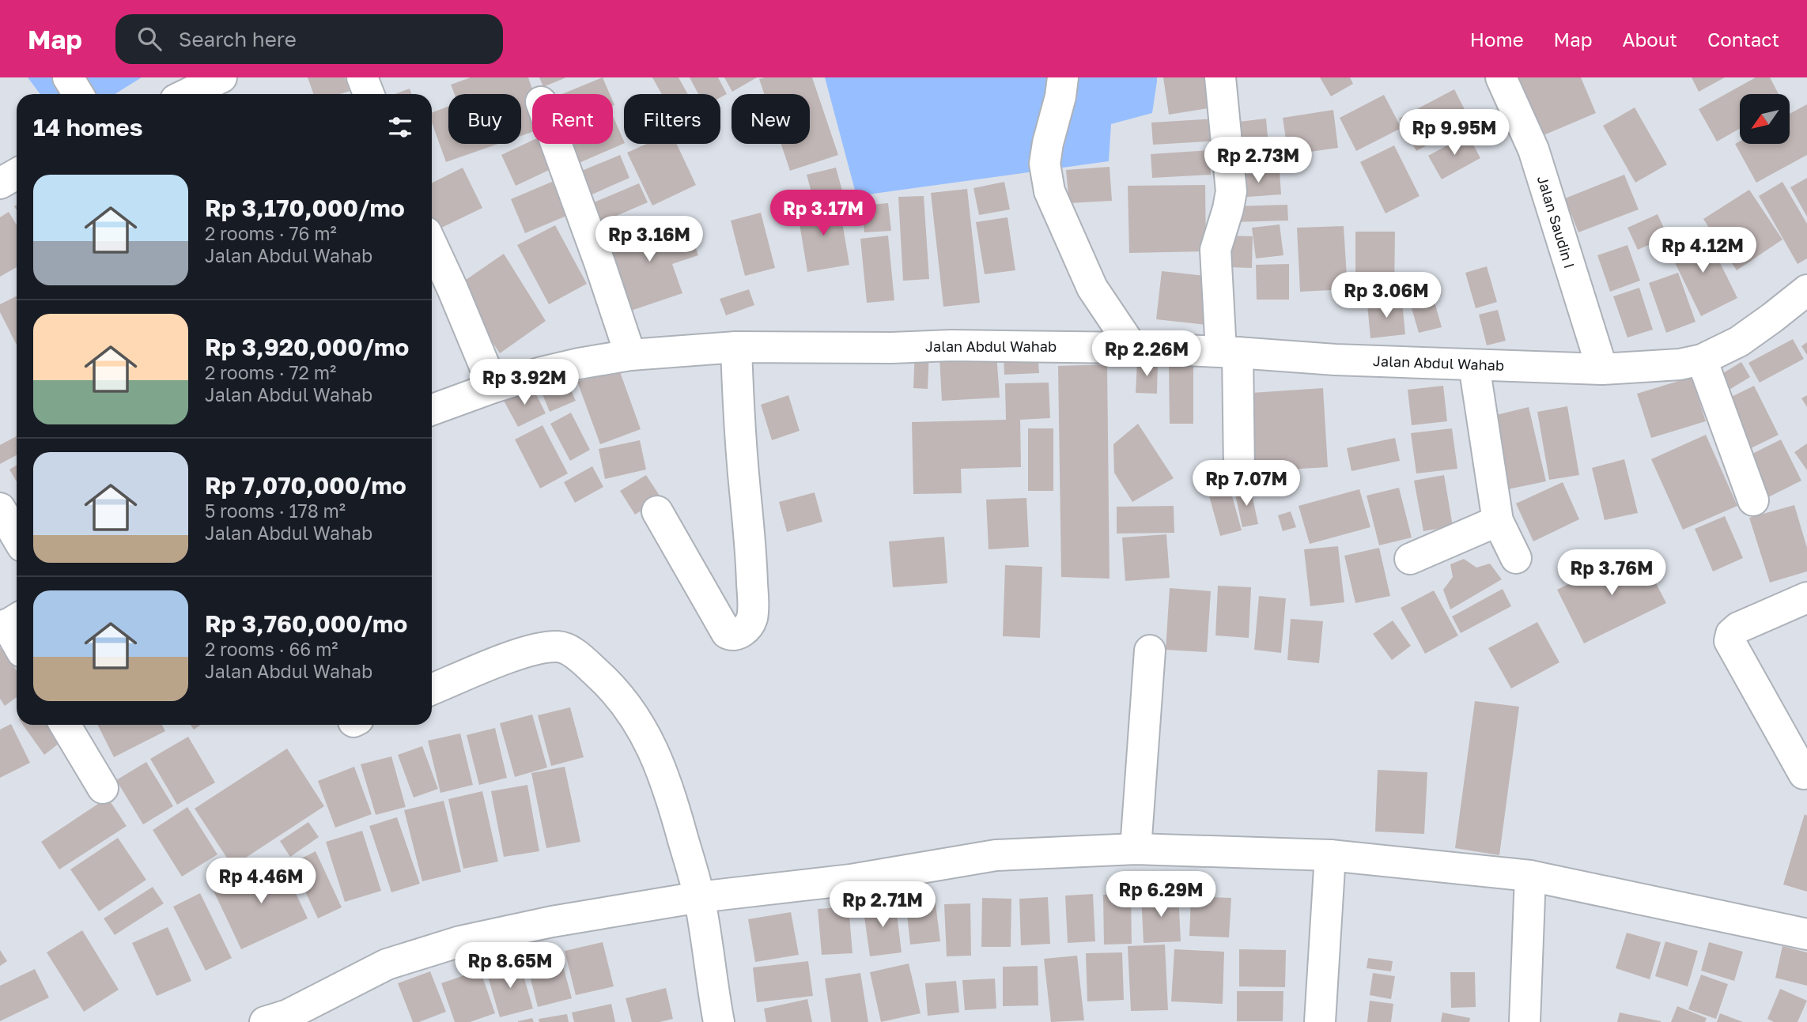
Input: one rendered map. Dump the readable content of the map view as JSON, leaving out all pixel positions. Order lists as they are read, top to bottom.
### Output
{
  "streets": {
    "street": ["Jalan Saudin I", "Jalan Abdul Wahab"]
  },
  "crossings": [
    ["Jalan Saudin I", "Jalan Abdul Wahab"]
  ],
  "north": "bottom left",
  "page": {
    "header": "Map",
    "search": "Search here",
    "nav": [
      "Home",
      "Map",
      "About",
      "Contact"
    ],
    "chip": [
      "Buy",
      "Rent",
      "Filters",
      "New"
    ],
    "heading": "14 homes",
    "price": [
      "Rp 9.95M",
      "Rp 2.73M",
      "Rp 3.17M",
      "Rp 3.16M",
      "Rp 4.12M",
      "Rp 3.06M",
      "Rp 2.26M",
      "Rp 3.92M",
      "Rp 7.07M",
      "Rp 3.76M",
      "Rp 4.46M",
      "Rp 6.29M",
      "Rp 2.71M",
      "Rp 8.65M"
    ],
    "list": [
      {
        "name": "Rp 3,170,000/mo",
        "note": "2 rooms · 76 m² · Jalan Abdul Wahab"
      },
      {
        "name": "Rp 3,920,000/mo",
        "note": "2 rooms · 72 m² · Jalan Abdul Wahab"
      },
      {
        "name": "Rp 7,070,000/mo",
        "note": "5 rooms · 178 m² · Jalan Abdul Wahab"
      },
      {
        "name": "Rp 3,760,000/mo",
        "note": "2 rooms · 66 m² · Jalan Abdul Wahab"
      }
    ]
  }
}
